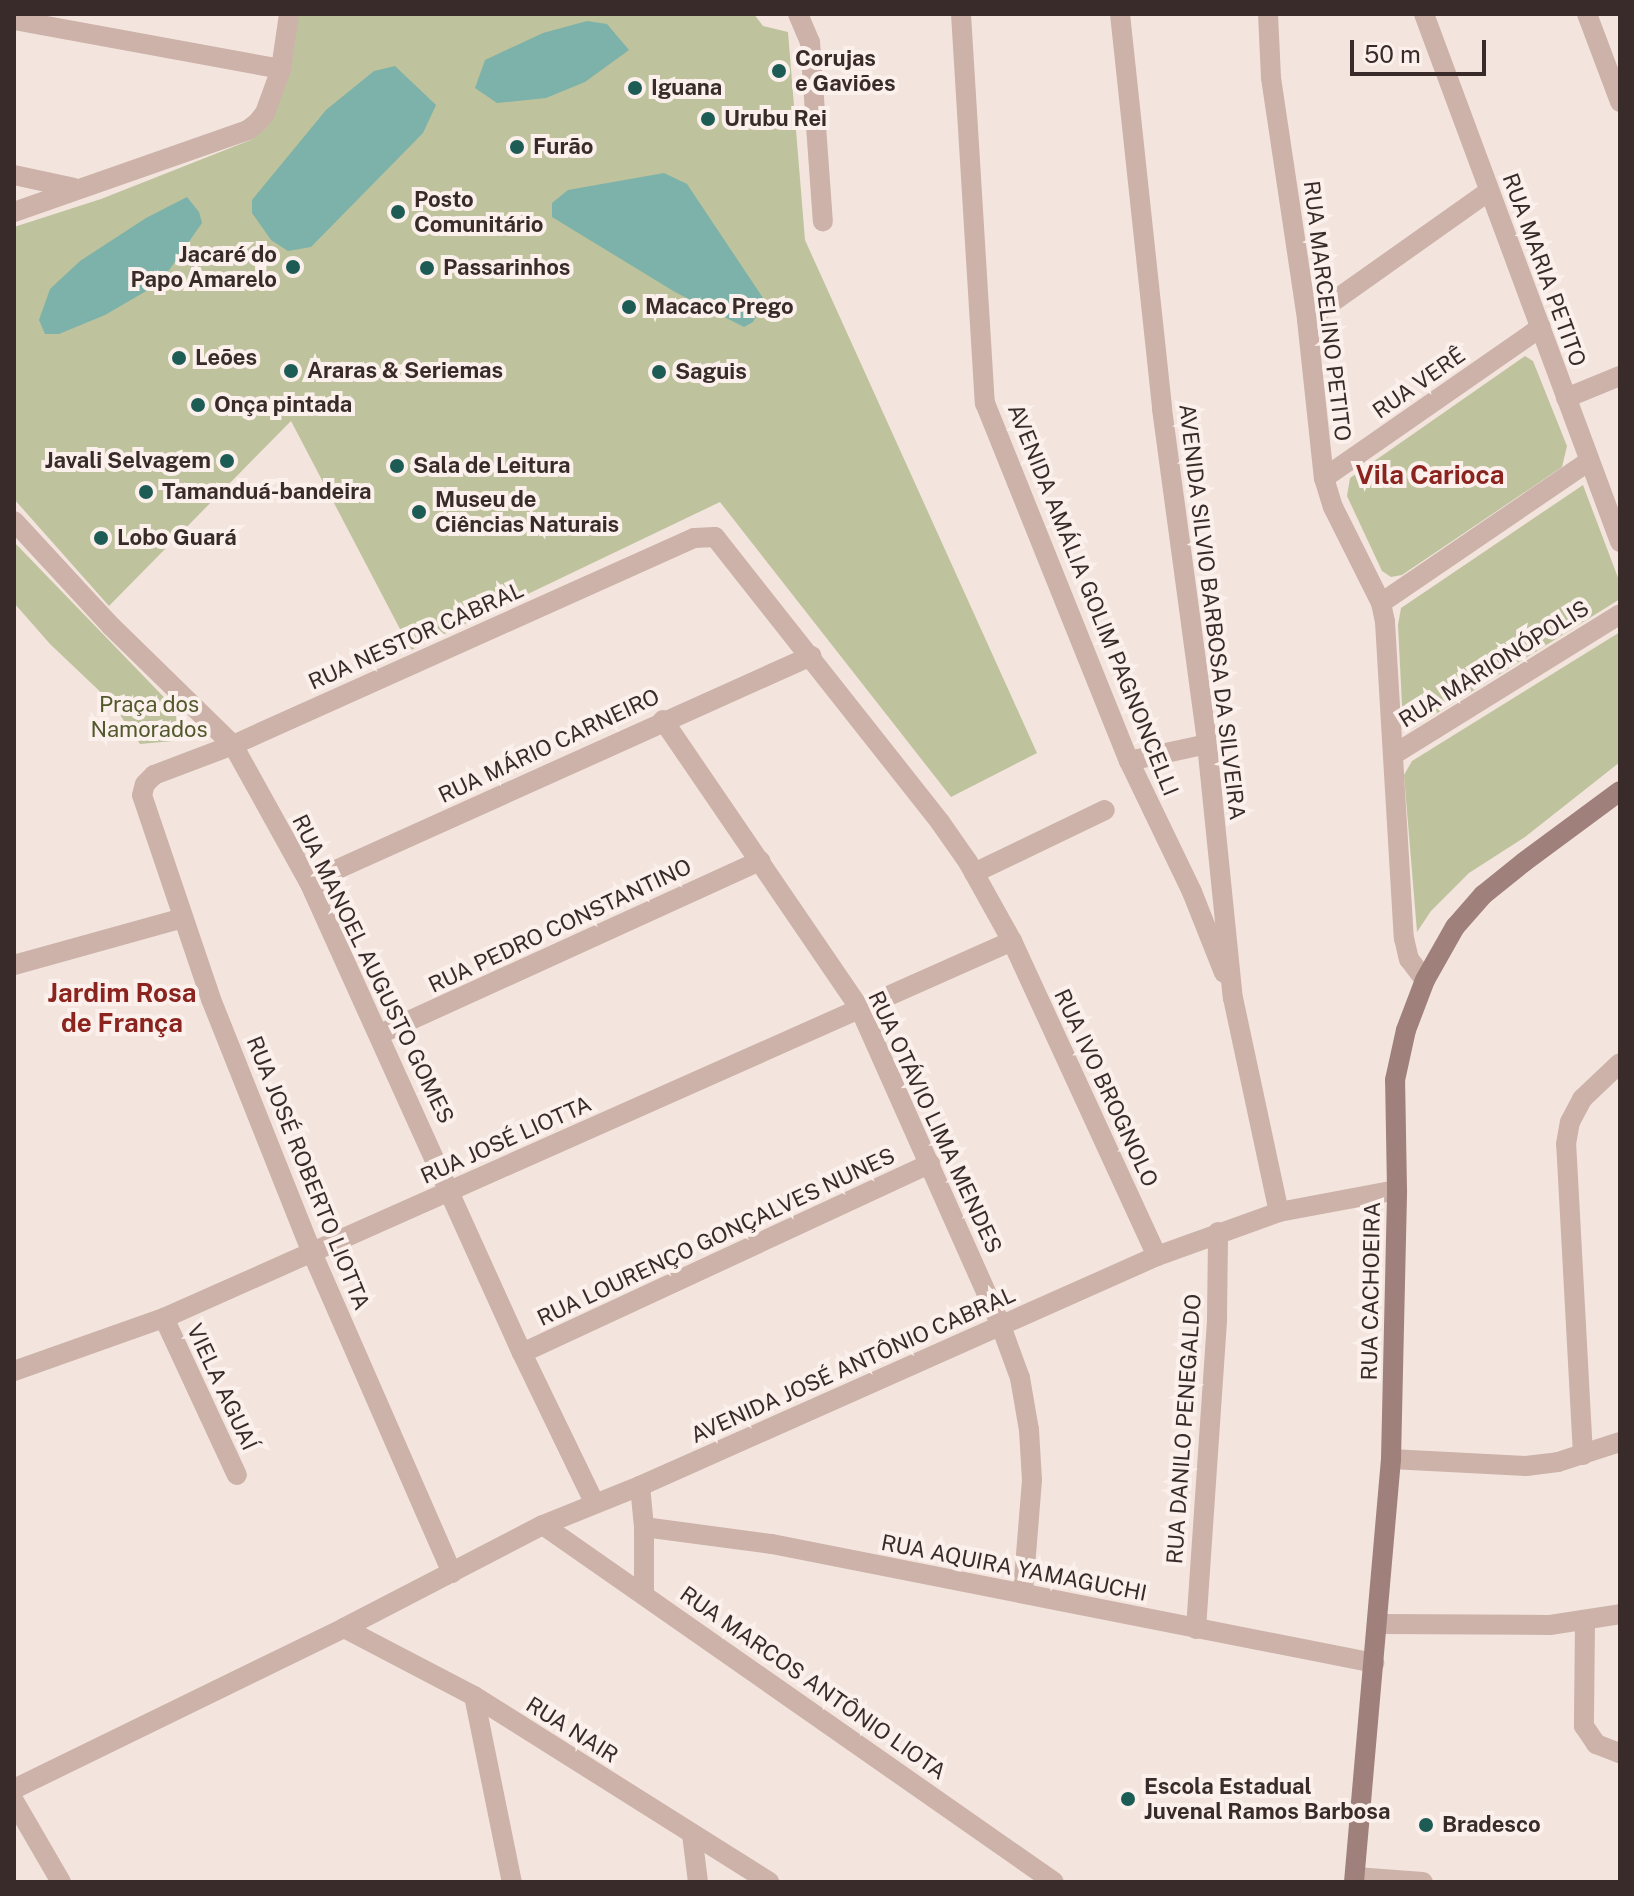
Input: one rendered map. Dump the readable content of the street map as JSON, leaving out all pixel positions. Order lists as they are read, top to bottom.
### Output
{
  "streets": {
    "main road": ["RUA CACHOEIRA"],
    "street": [
      "RUA MARIA PETITO",
      "RUA MARCELINO PETITO",
      "RUA VERÊ",
      "AVENIDA AMÁLIA GOLIM PAGNONCELLI",
      "AVENIDA SILVIO BARBOSA DA SILVEIRA",
      "RUA NESTOR CABRAL",
      "RUA MARIONÓPOLIS",
      "RUA MÁRIO CARNEIRO",
      "RUA PEDRO CONSTANTINO",
      "RUA MANOEL AUGUSTO GOMES",
      "RUA IVO BROGNOLO",
      "RUA OTÁVIO LIMA MENDES",
      "RUA JOSÉ LIOTTA",
      "RUA JOSÉ ROBERTO LIOTTA",
      "RUA LOURENÇO GONÇALVES NUNES",
      "AVENIDA JOSÉ ANTÔNIO CABRAL",
      "VIELA AGUAÍ",
      "RUA DANILO PENEGALDO",
      "RUA AQUIRA YAMAGUCHI",
      "RUA MARCOS ANTÔNIO LIOTA",
      "RUA NAIR"
    ]
  },
  "crossings": [
    ["RUA MARIA PETITO", "RUA VERÊ"],
    ["RUA MARCELINO PETITO", "RUA VERÊ"],
    ["RUA MARCELINO PETITO", "RUA MARIONÓPOLIS"],
    ["RUA MARCELINO PETITO", "RUA CACHOEIRA"],
    ["AVENIDA AMÁLIA GOLIM PAGNONCELLI", "AVENIDA SILVIO BARBOSA DA SILVEIRA"],
    ["AVENIDA SILVIO BARBOSA DA SILVEIRA", "AVENIDA JOSÉ ANTÔNIO CABRAL"],
    ["RUA NESTOR CABRAL", "RUA MANOEL AUGUSTO GOMES"],
    ["RUA NESTOR CABRAL", "RUA IVO BROGNOLO"],
    ["RUA NESTOR CABRAL", "RUA JOSÉ ROBERTO LIOTTA"],
    ["RUA MÁRIO CARNEIRO", "RUA MANOEL AUGUSTO GOMES"],
    ["RUA MÁRIO CARNEIRO", "RUA IVO BROGNOLO"],
    ["RUA MÁRIO CARNEIRO", "RUA OTÁVIO LIMA MENDES"],
    ["RUA PEDRO CONSTANTINO", "RUA MANOEL AUGUSTO GOMES"],
    ["RUA PEDRO CONSTANTINO", "RUA OTÁVIO LIMA MENDES"],
    ["RUA MANOEL AUGUSTO GOMES", "RUA JOSÉ LIOTTA"],
    ["RUA MANOEL AUGUSTO GOMES", "RUA LOURENÇO GONÇALVES NUNES"],
    ["RUA MANOEL AUGUSTO GOMES", "AVENIDA JOSÉ ANTÔNIO CABRAL"],
    ["RUA IVO BROGNOLO", "RUA JOSÉ LIOTTA"],
    ["RUA IVO BROGNOLO", "AVENIDA JOSÉ ANTÔNIO CABRAL"],
    ["RUA OTÁVIO LIMA MENDES", "RUA JOSÉ LIOTTA"],
    ["RUA OTÁVIO LIMA MENDES", "RUA LOURENÇO GONÇALVES NUNES"],
    ["RUA OTÁVIO LIMA MENDES", "AVENIDA JOSÉ ANTÔNIO CABRAL"],
    ["RUA OTÁVIO LIMA MENDES", "RUA AQUIRA YAMAGUCHI"],
    ["RUA JOSÉ LIOTTA", "RUA JOSÉ ROBERTO LIOTTA"],
    ["RUA JOSÉ LIOTTA", "VIELA AGUAÍ"],
    ["RUA JOSÉ ROBERTO LIOTTA", "AVENIDA JOSÉ ANTÔNIO CABRAL"],
    ["RUA CACHOEIRA", "AVENIDA JOSÉ ANTÔNIO CABRAL"],
    ["RUA CACHOEIRA", "RUA AQUIRA YAMAGUCHI"],
    ["AVENIDA JOSÉ ANTÔNIO CABRAL", "RUA DANILO PENEGALDO"],
    ["AVENIDA JOSÉ ANTÔNIO CABRAL", "RUA MARCOS ANTÔNIO LIOTA"],
    ["AVENIDA JOSÉ ANTÔNIO CABRAL", "RUA NAIR"],
    ["RUA DANILO PENEGALDO", "RUA AQUIRA YAMAGUCHI"]
  ],
  "districts": ["Vila Carioca", "Jardim Rosa de França"],
  "parks": ["Praça dos Namorados"],
  "places": [
    "Corujas e Gaviões",
    "Iguana",
    "Urubu Rei",
    "Furão",
    "Posto Comunitário",
    "Jacaré do Papo Amarelo",
    "Passarinhos",
    "Macaco Prego",
    "Leões",
    "Araras & Seriemas",
    "Saguis",
    "Onça pintada",
    "Javali Selvagem",
    "Sala de Leitura",
    "Tamanduá-bandeira",
    "Museu de Ciências Naturais",
    "Lobo Guará",
    "Escola Estadual Juvenal Ramos Barbosa",
    "Bradesco"
  ],
  "scale_bar": "50 m"
}
